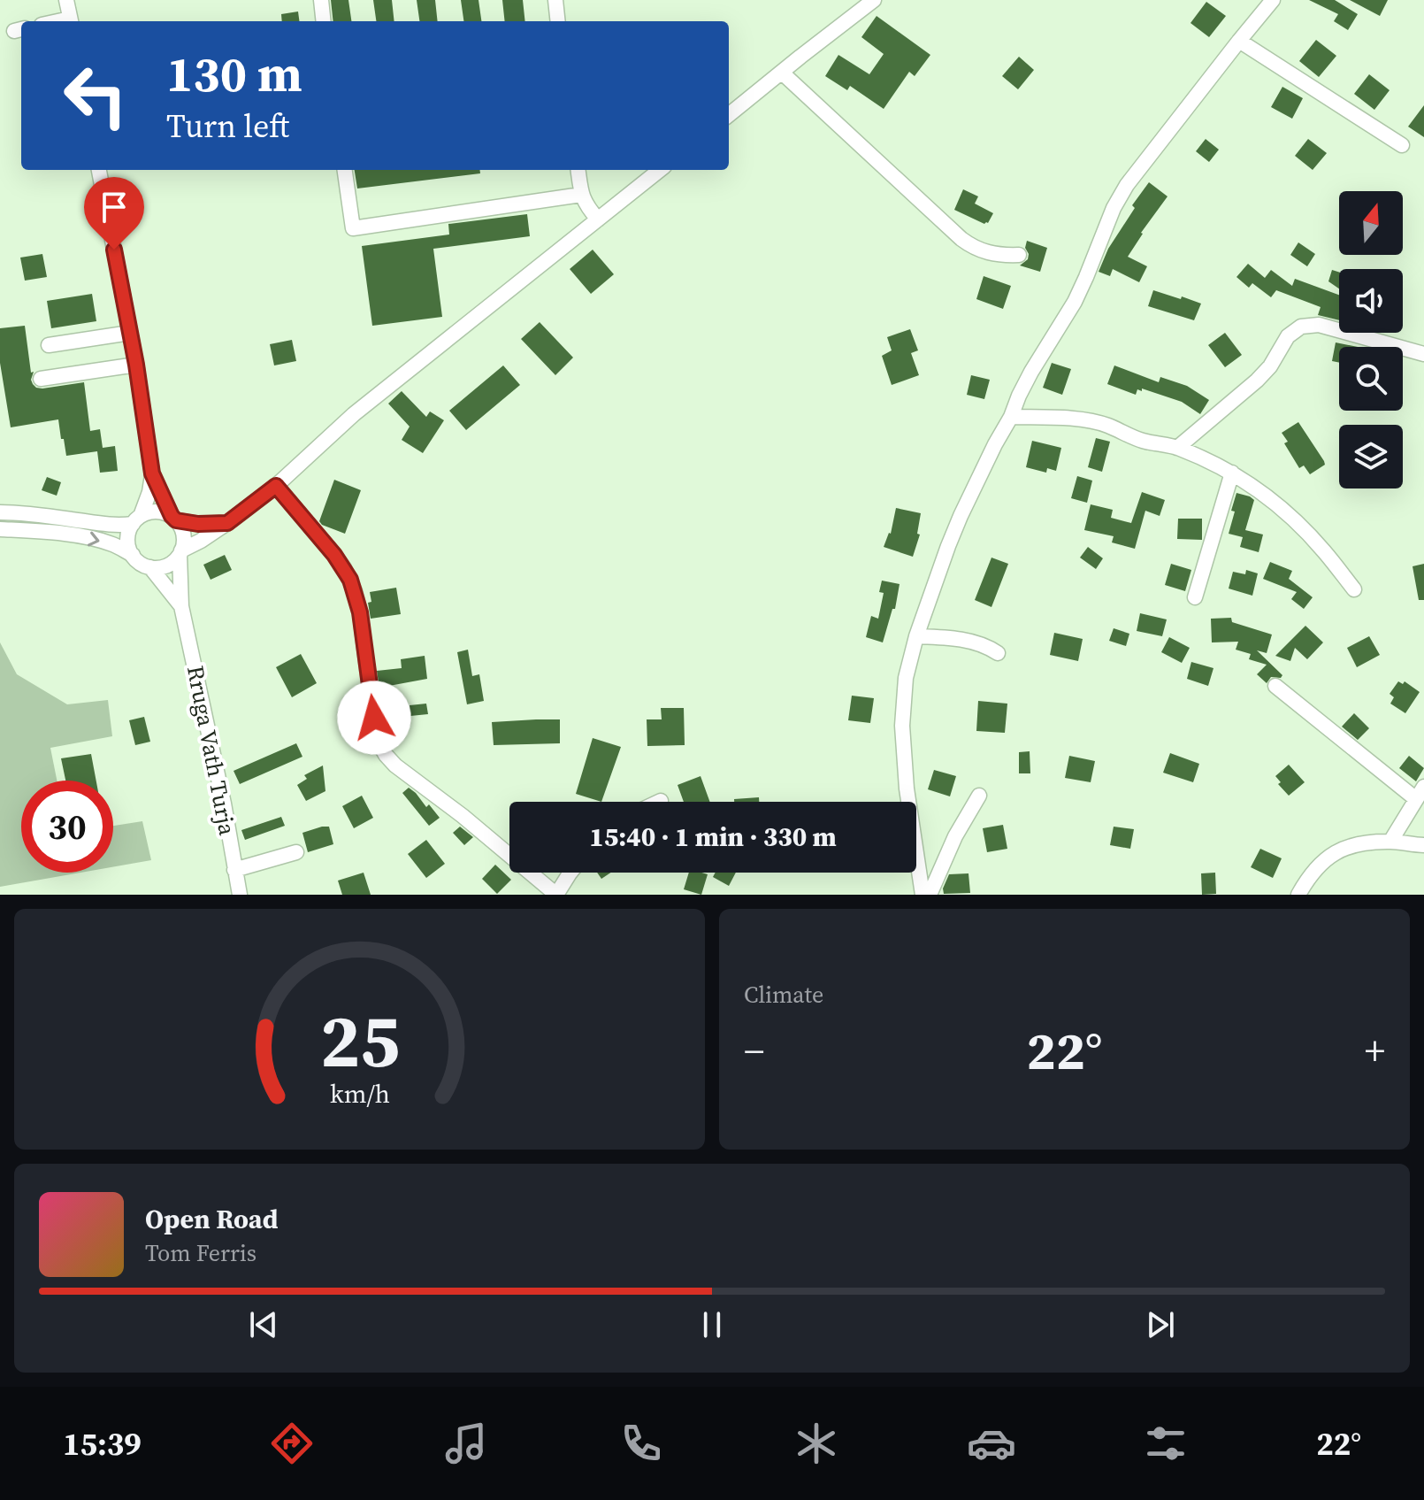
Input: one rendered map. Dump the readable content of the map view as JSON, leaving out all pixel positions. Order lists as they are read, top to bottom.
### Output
{
  "streets": {
    "street": ["Rruga Vath Turja"]
  },
  "north": "top",
  "page": {
    "turn": ["130 m", "Turn left"],
    "limit": "30",
    "trip": "15:40 · 1 min · 330 m",
    "tile": "Climate",
    "heat": ["−", "22°", "+"],
    "song": ["Open Road", "Tom Ferris"],
    "tabs": ["15:39", "22°"],
    "gauge": ["25", "km/h"]
  }
}
